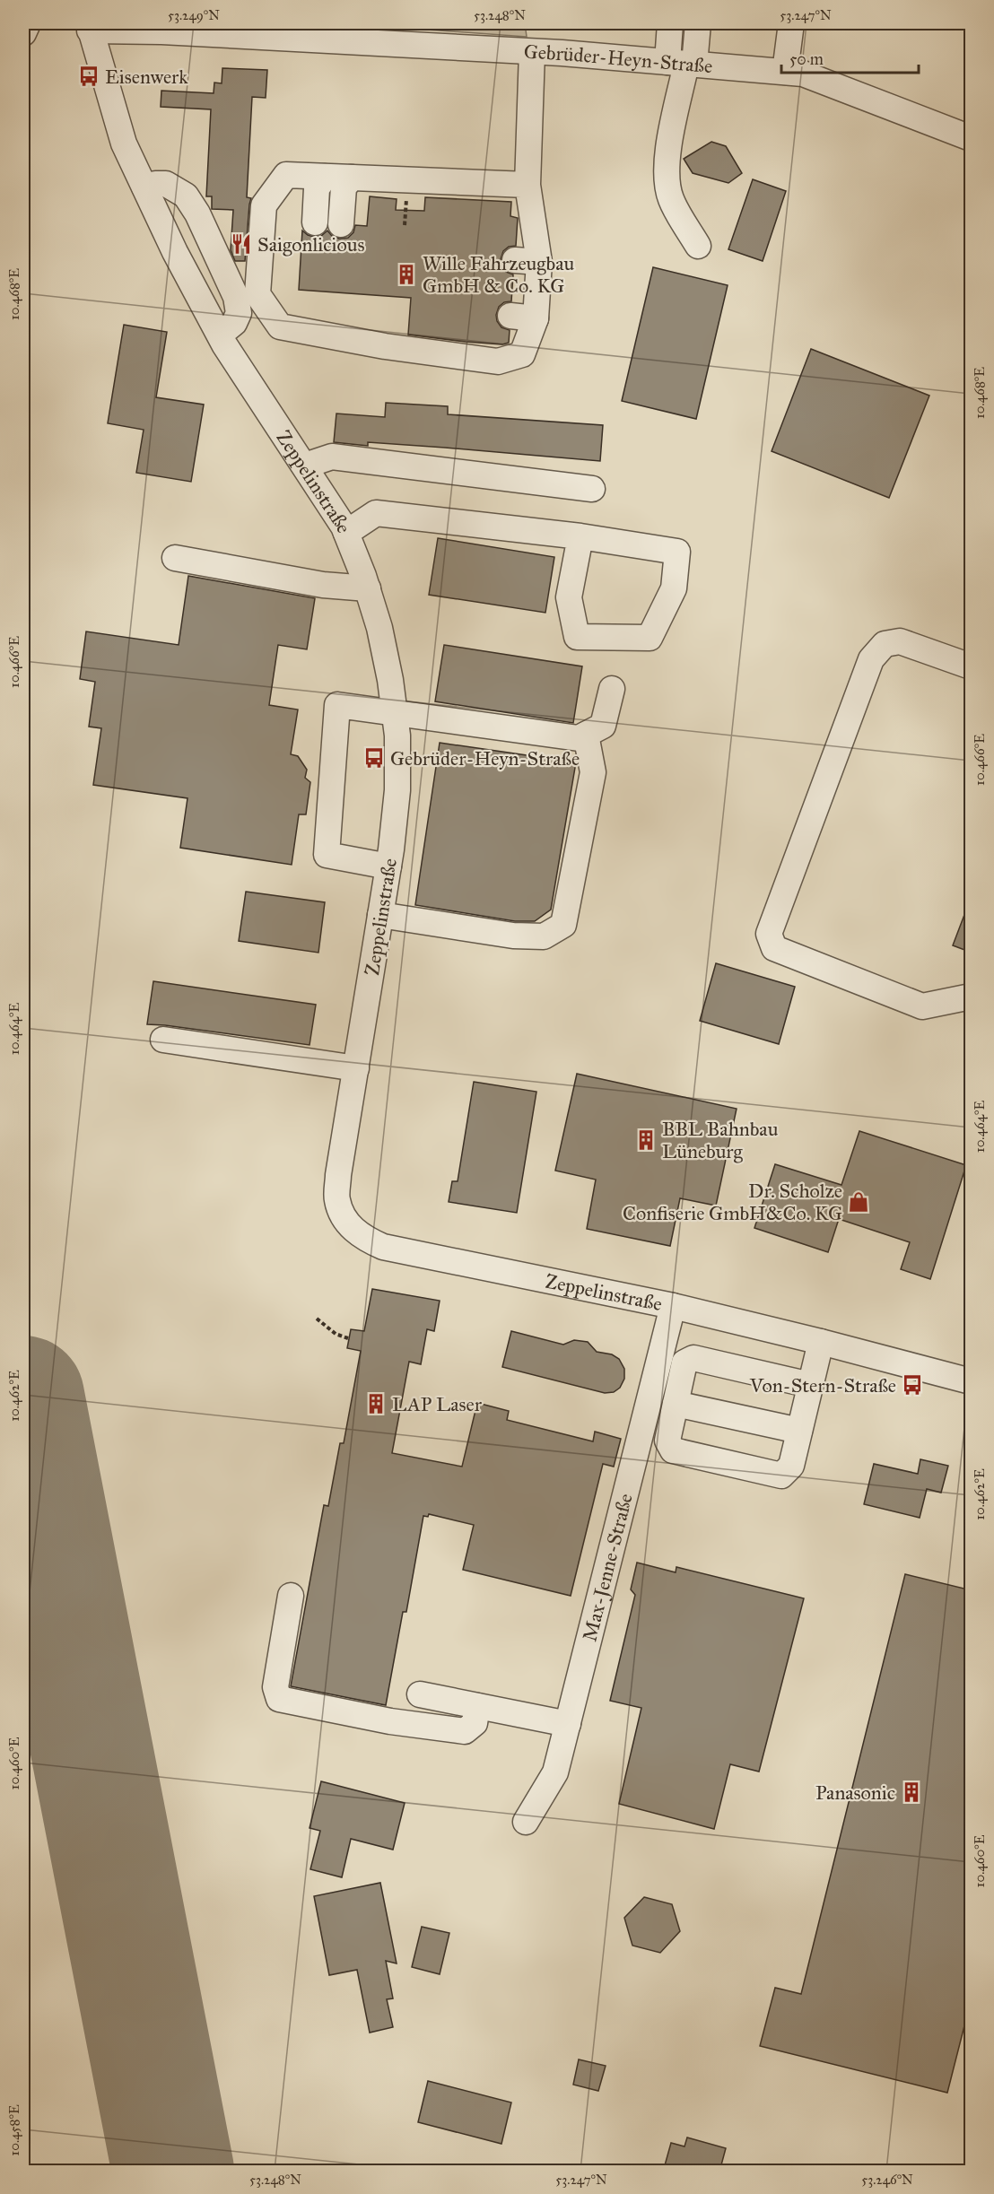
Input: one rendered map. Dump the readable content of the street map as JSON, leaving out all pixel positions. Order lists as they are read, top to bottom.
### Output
{
  "streets": {
    "street": ["Gebrüder-Heyn-Straße", "Zeppelinstraße", "Max-Jenne-Straße"]
  },
  "crossings": [
    ["Gebrüder-Heyn-Straße", "Zeppelinstraße"],
    ["Zeppelinstraße", "Max-Jenne-Straße"]
  ],
  "places": {
    "bus stop": ["Eisenwerk", "Gebrüder-Heyn-Straße", "Von-Stern-Straße"],
    "restaurant": ["Saigonlicious"],
    "building": [
      "Wille Fahrzeugbau GmbH & Co. KG",
      "BBL Bahnbau Lüneburg",
      "LAP Laser",
      "Panasonic"
    ],
    "shop": ["Dr. Scholze Confiserie GmbH&Co. KG"]
  },
  "scale_bar": "50 m",
  "coordinates": [
    "53.249°N",
    "53.248°N",
    "53.247°N",
    "10.468°E",
    "10.466°E",
    "10.464°E",
    "10.462°E",
    "10.460°E",
    "10.458°E",
    "53.246°N"
  ]
}
